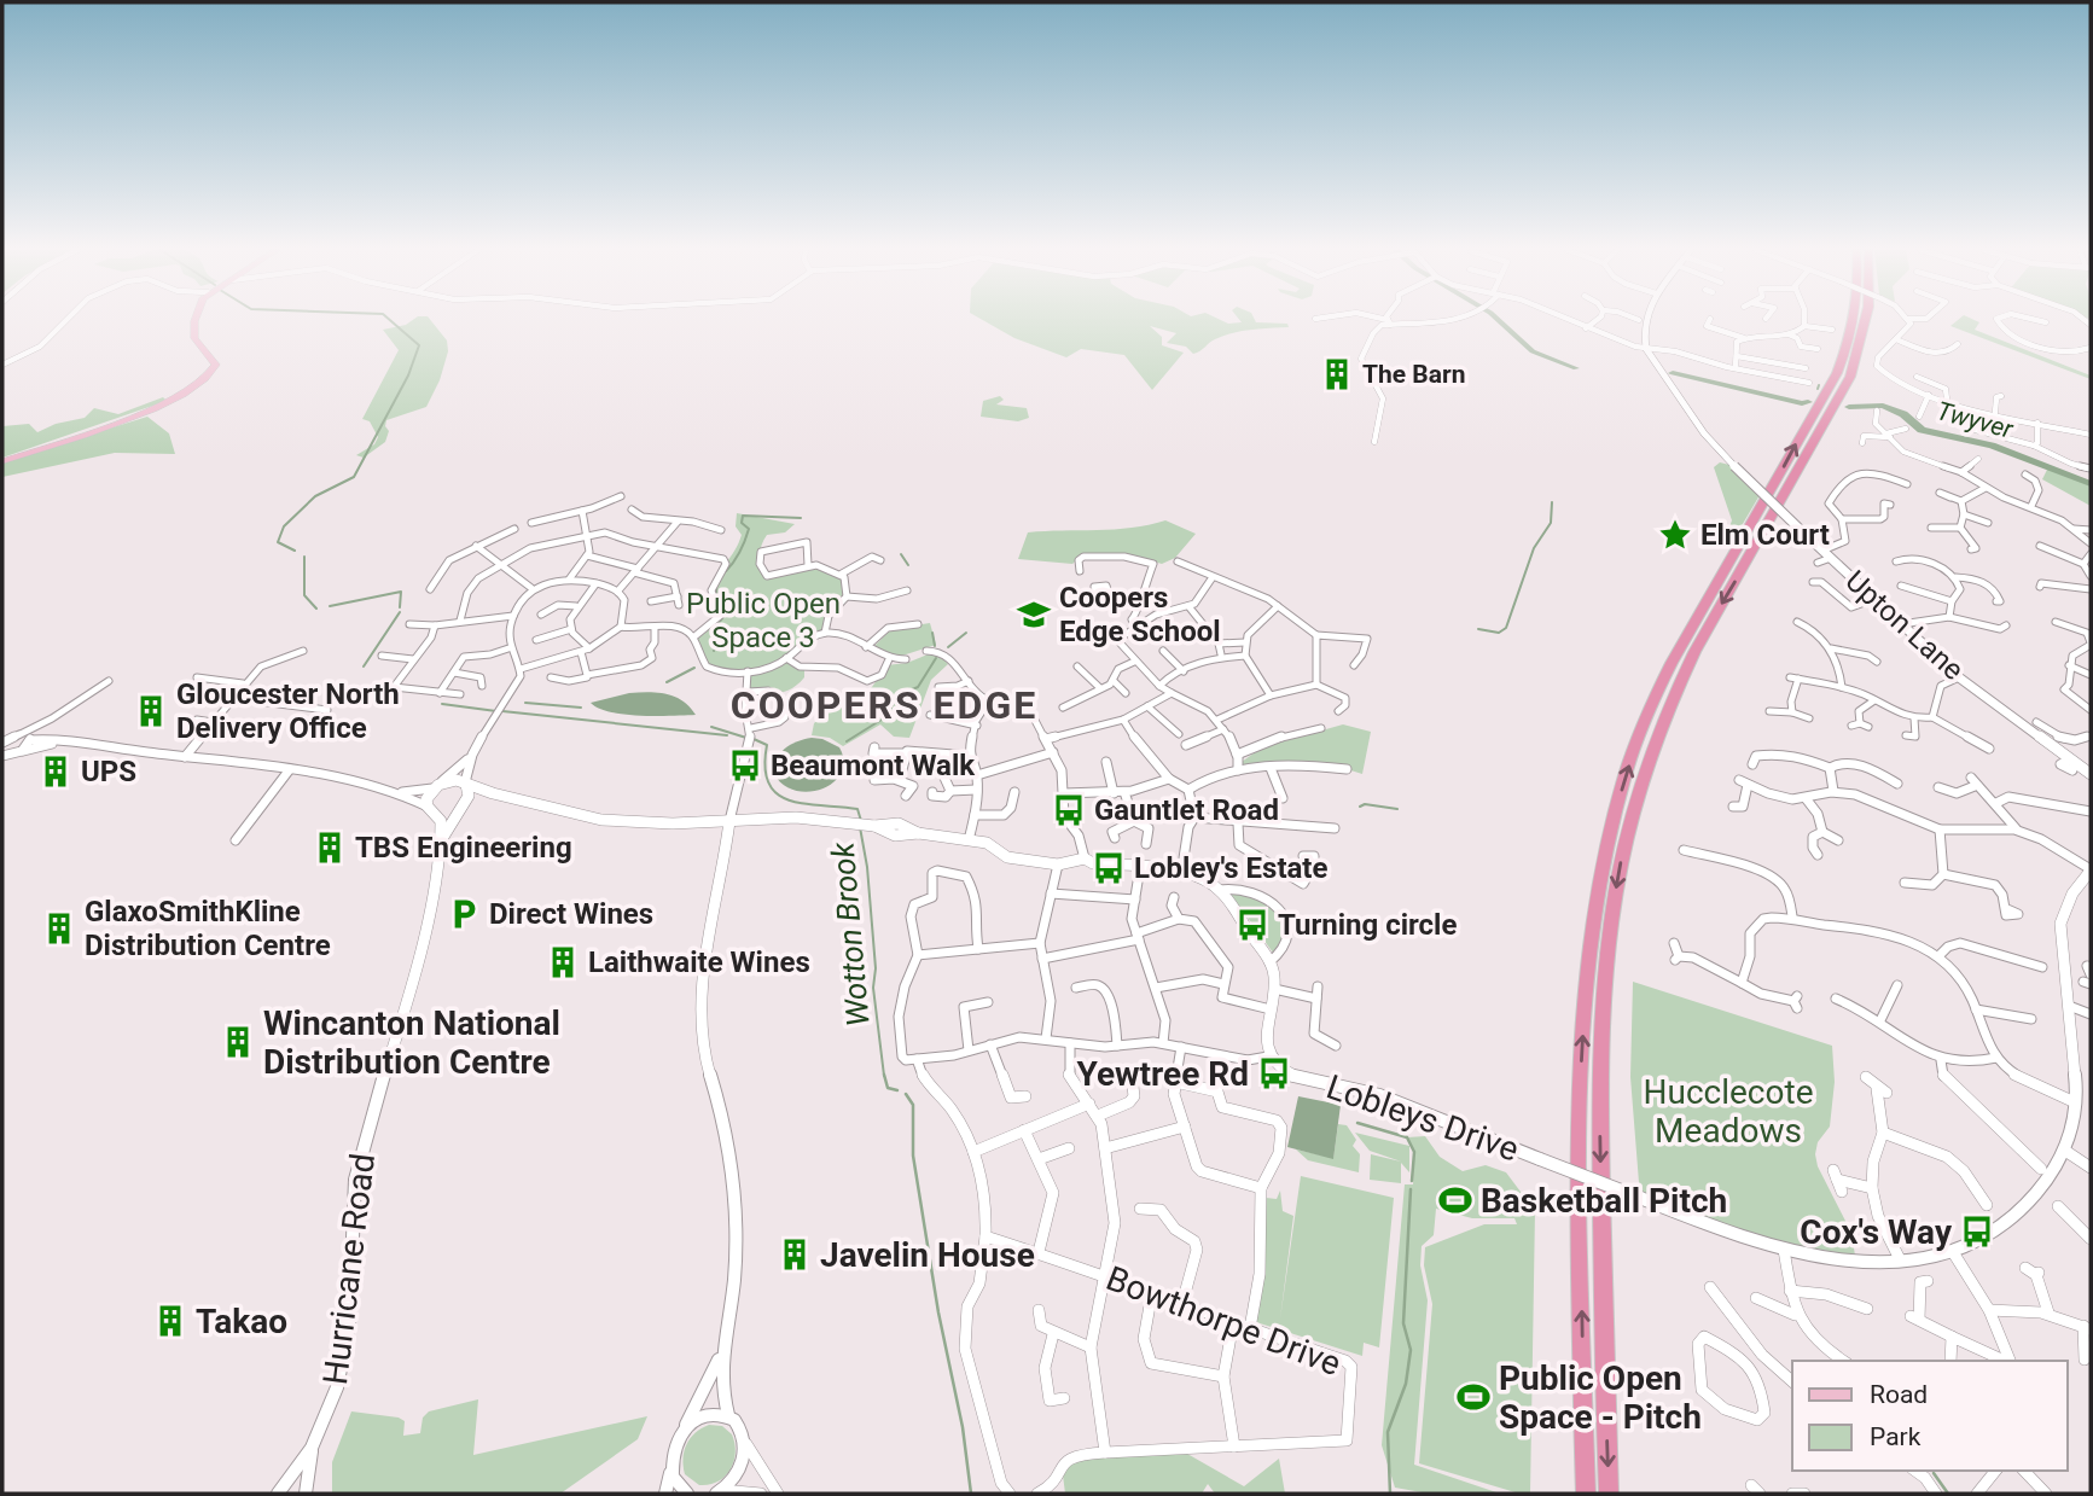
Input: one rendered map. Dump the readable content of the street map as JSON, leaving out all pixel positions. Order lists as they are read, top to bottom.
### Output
{
  "streets": {
    "street": [
      "Upton Lane",
      "Lobleys Drive",
      "Hurricane Road",
      "Bowthorpe Drive"
    ]
  },
  "districts": ["COOPERS EDGE"],
  "water": ["Twyver", "Wotton Brook"],
  "parks": ["Public Open Space 3", "Hucclecote Meadows"],
  "places": {
    "building": [
      "The Barn",
      "Gloucester North Delivery Office",
      "UPS",
      "TBS Engineering",
      "GlaxoSmithKline Distribution Centre",
      "Laithwaite Wines",
      "Wincanton National Distribution Centre",
      "Javelin House",
      "Takao"
    ],
    "place": ["Elm Court"],
    "school or university": ["Coopers Edge School"],
    "bus stop": [
      "Beaumont Walk",
      "Gauntlet Road",
      "Lobley's Estate",
      "Turning circle",
      "Yewtree Rd",
      "Cox's Way"
    ],
    "parking": ["Direct Wines"],
    "sports": ["Basketball Pitch", "Public Open Space - Pitch"]
  },
  "legend": ["Road", "Park"]
}
